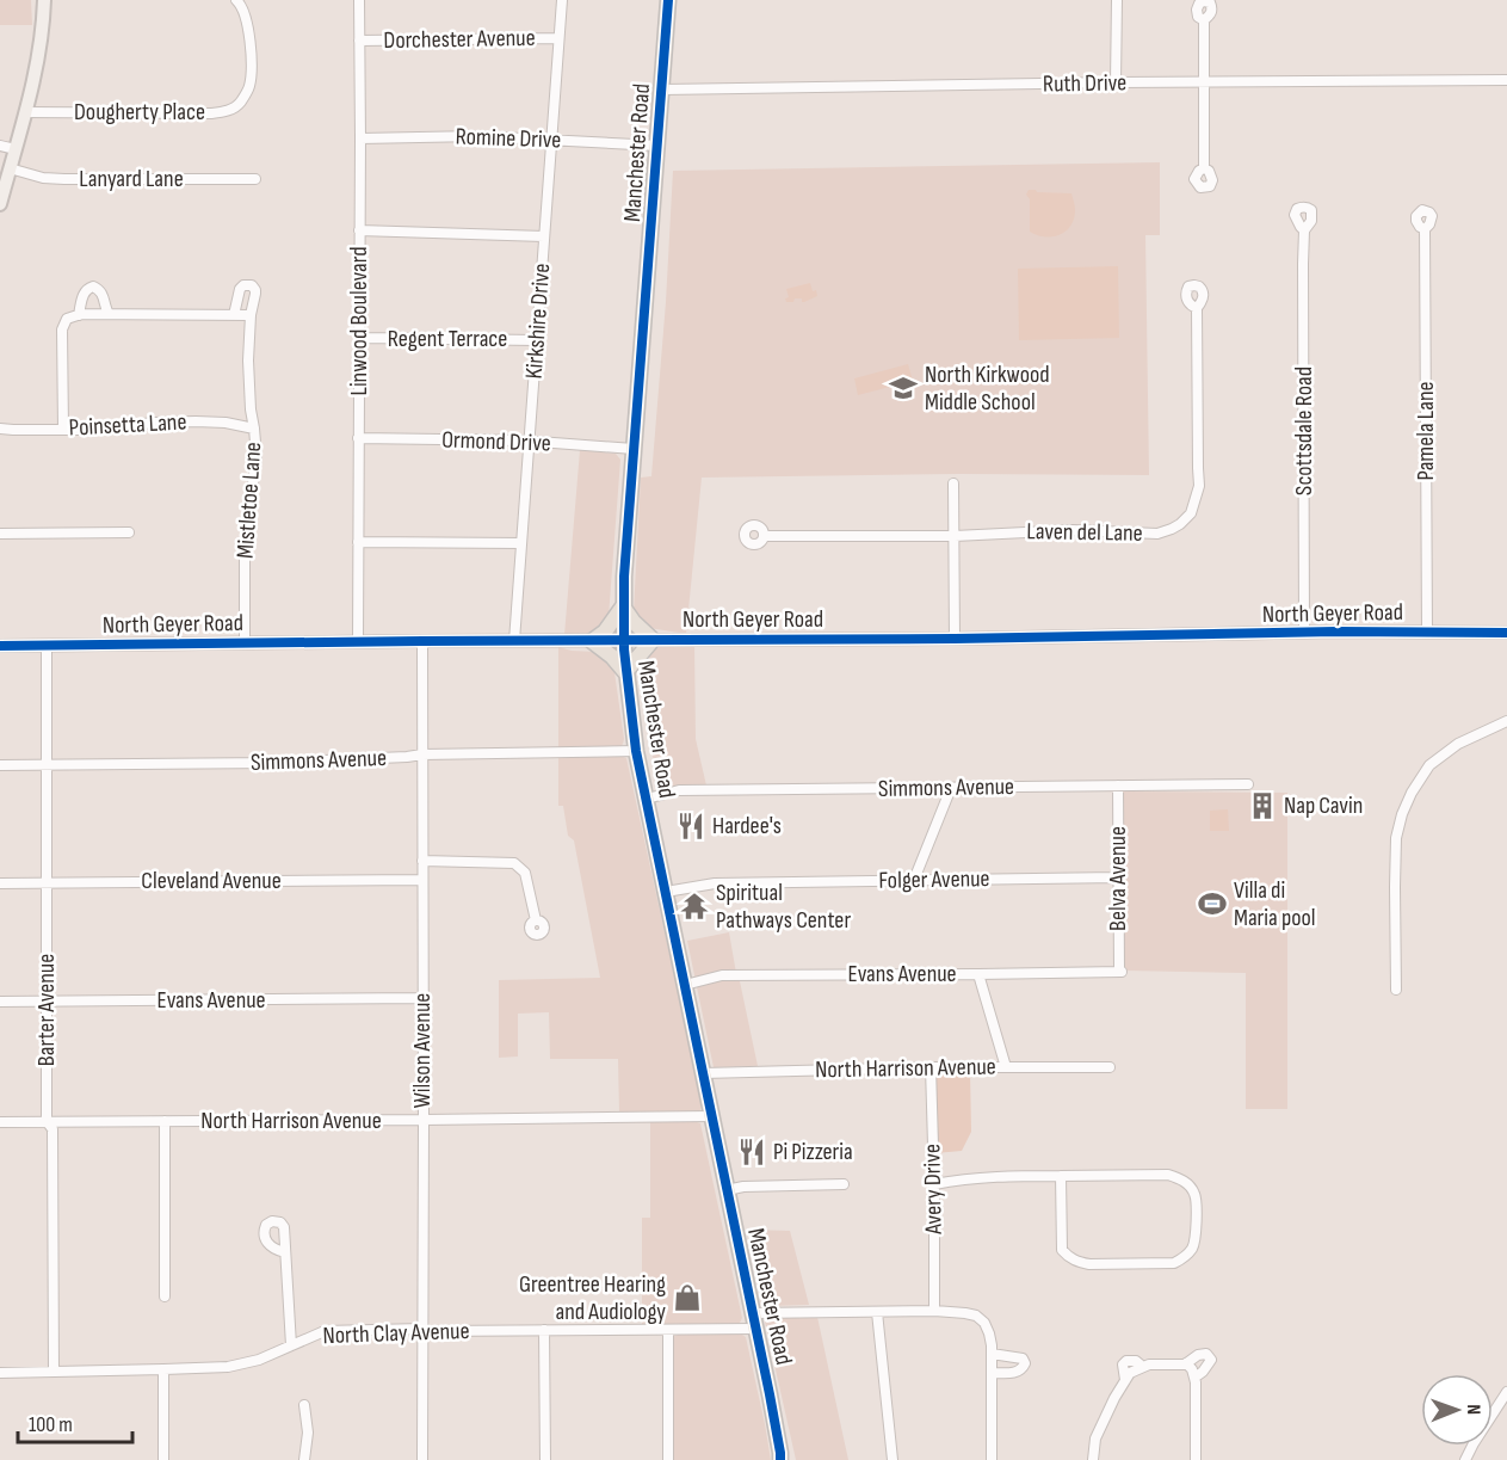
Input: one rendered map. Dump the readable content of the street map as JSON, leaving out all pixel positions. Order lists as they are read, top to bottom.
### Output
{
  "streets": {
    "main road": ["Manchester Road"],
    "street": [
      "Dorchester Avenue",
      "Ruth Drive",
      "Dougherty Place",
      "Romine Drive",
      "Lanyard Lane",
      "Linwood Boulevard",
      "Kirkshire Drive",
      "Regent Terrace",
      "Poinsetta Lane",
      "Scottsdale Road",
      "Pamela Lane",
      "Ormond Drive",
      "Mistletoe Lane",
      "Laven del Lane",
      "North Geyer Road",
      "Simmons Avenue",
      "Belva Avenue",
      "Folger Avenue",
      "Cleveland Avenue",
      "Evans Avenue",
      "Barter Avenue",
      "Wilson Avenue",
      "North Harrison Avenue",
      "Avery Drive",
      "North Clay Avenue"
    ]
  },
  "crossings": [
    ["Dorchester Avenue", "Linwood Boulevard"],
    ["Dorchester Avenue", "Kirkshire Drive"],
    ["Ruth Drive", "Manchester Road"],
    ["Romine Drive", "Manchester Road"],
    ["Romine Drive", "Linwood Boulevard"],
    ["Romine Drive", "Kirkshire Drive"],
    ["Manchester Road", "Ormond Drive"],
    ["Manchester Road", "North Geyer Road"],
    ["Manchester Road", "Simmons Avenue"],
    ["Manchester Road", "Folger Avenue"],
    ["Manchester Road", "Evans Avenue"],
    ["Manchester Road", "North Harrison Avenue"],
    ["Manchester Road", "North Clay Avenue"],
    ["Linwood Boulevard", "Regent Terrace"],
    ["Linwood Boulevard", "Ormond Drive"],
    ["Linwood Boulevard", "North Geyer Road"],
    ["Kirkshire Drive", "Regent Terrace"],
    ["Kirkshire Drive", "Ormond Drive"],
    ["Kirkshire Drive", "North Geyer Road"],
    ["Poinsetta Lane", "Mistletoe Lane"],
    ["Scottsdale Road", "North Geyer Road"],
    ["Pamela Lane", "North Geyer Road"],
    ["Mistletoe Lane", "North Geyer Road"],
    ["North Geyer Road", "Barter Avenue"],
    ["North Geyer Road", "Wilson Avenue"],
    ["Simmons Avenue", "Belva Avenue"],
    ["Simmons Avenue", "Barter Avenue"],
    ["Simmons Avenue", "Wilson Avenue"],
    ["Belva Avenue", "Folger Avenue"],
    ["Belva Avenue", "Evans Avenue"],
    ["Cleveland Avenue", "Barter Avenue"],
    ["Cleveland Avenue", "Wilson Avenue"],
    ["Evans Avenue", "Barter Avenue"],
    ["Evans Avenue", "Wilson Avenue"],
    ["Barter Avenue", "North Harrison Avenue"],
    ["Barter Avenue", "North Clay Avenue"],
    ["Wilson Avenue", "North Harrison Avenue"],
    ["Wilson Avenue", "North Clay Avenue"],
    ["North Harrison Avenue", "Avery Drive"],
    ["Avery Drive", "North Clay Avenue"]
  ],
  "places": {
    "school or university": ["North Kirkwood Middle School"],
    "building": ["Nap Cavin"],
    "restaurant": ["Hardee's", "Pi Pizzeria"],
    "sports": ["Villa di Maria pool"],
    "temple": ["Spiritual Pathways Center"],
    "shop": ["Greentree Hearing and Audiology"]
  },
  "scale_bar": "100 m",
  "north": "right"
}
